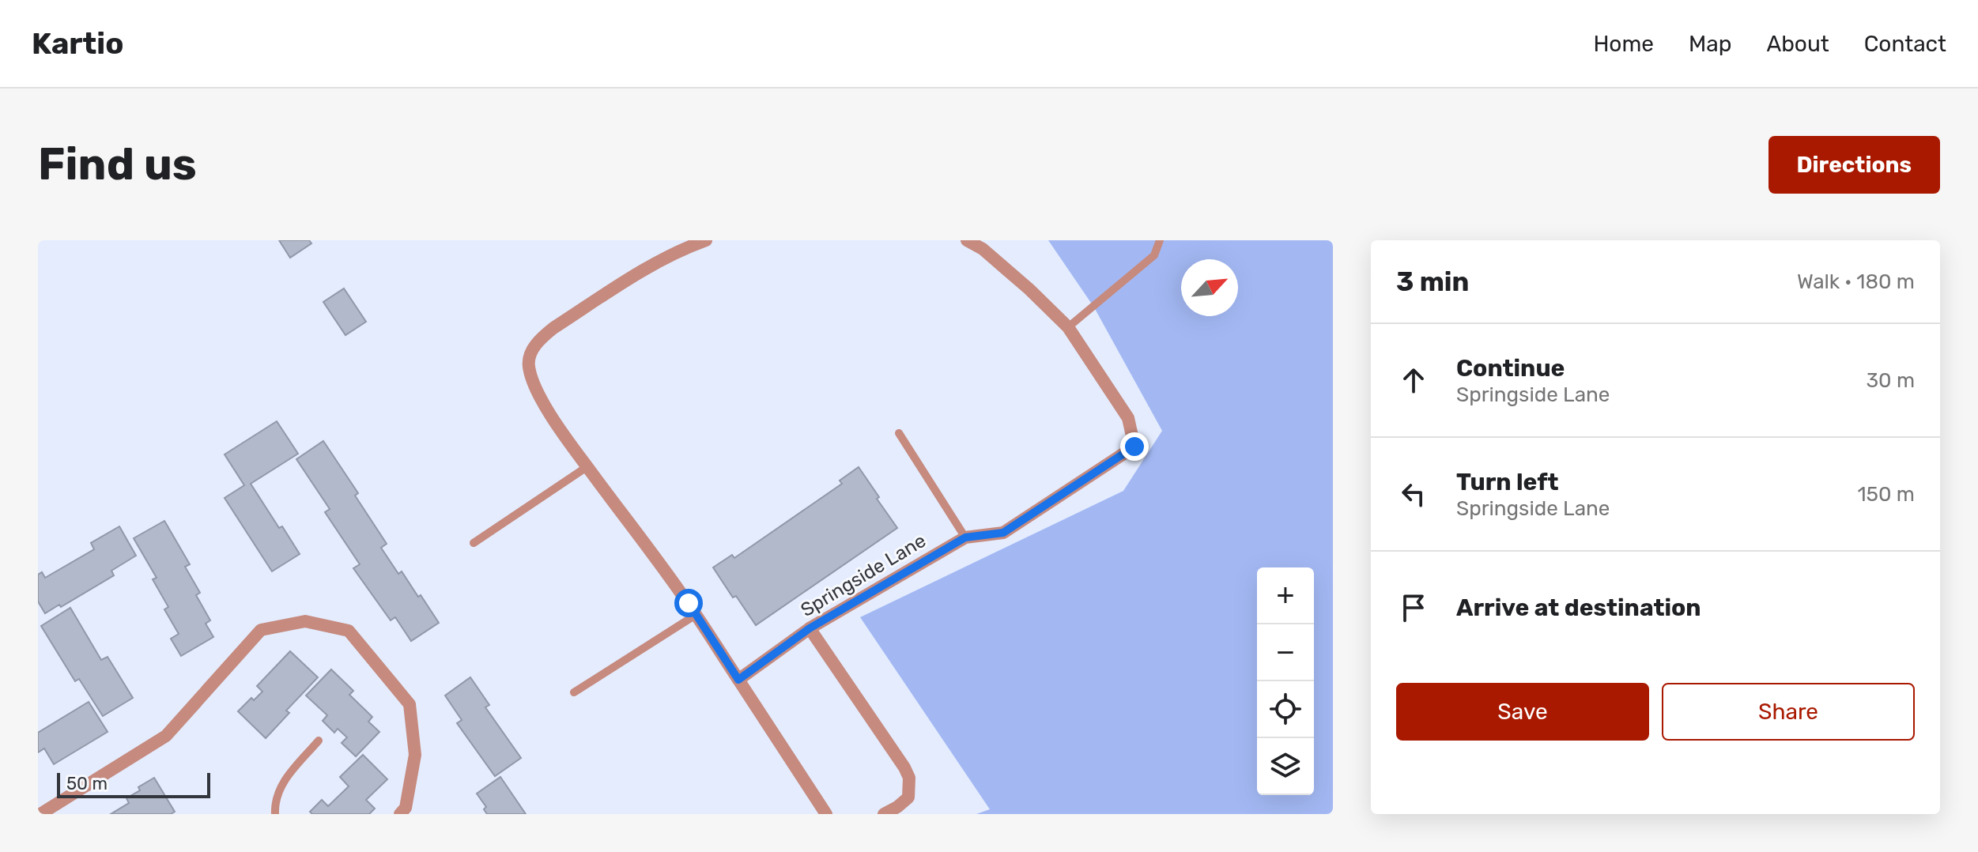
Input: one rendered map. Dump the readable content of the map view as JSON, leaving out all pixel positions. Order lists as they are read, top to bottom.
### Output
{
  "streets": {
    "street": ["Springside Lane"]
  },
  "scale_bar": "50 m",
  "north": "top right",
  "page": {
    "header": "Kartio",
    "nav": [
      "Home",
      "Map",
      "About",
      "Contact"
    ],
    "buttons": [
      "Directions",
      ["Save", "Share"]
    ],
    "title": "Find us",
    "heading": ["3 min", "Walk · 180 m"],
    "list": [
      ["Continue", "Springside Lane", "30 m"],
      ["Turn left", "Springside Lane", "150 m"],
      "Arrive at destination"
    ],
    "map_buttons": ["+", "−"],
    "scale": "50 m"
  }
}
